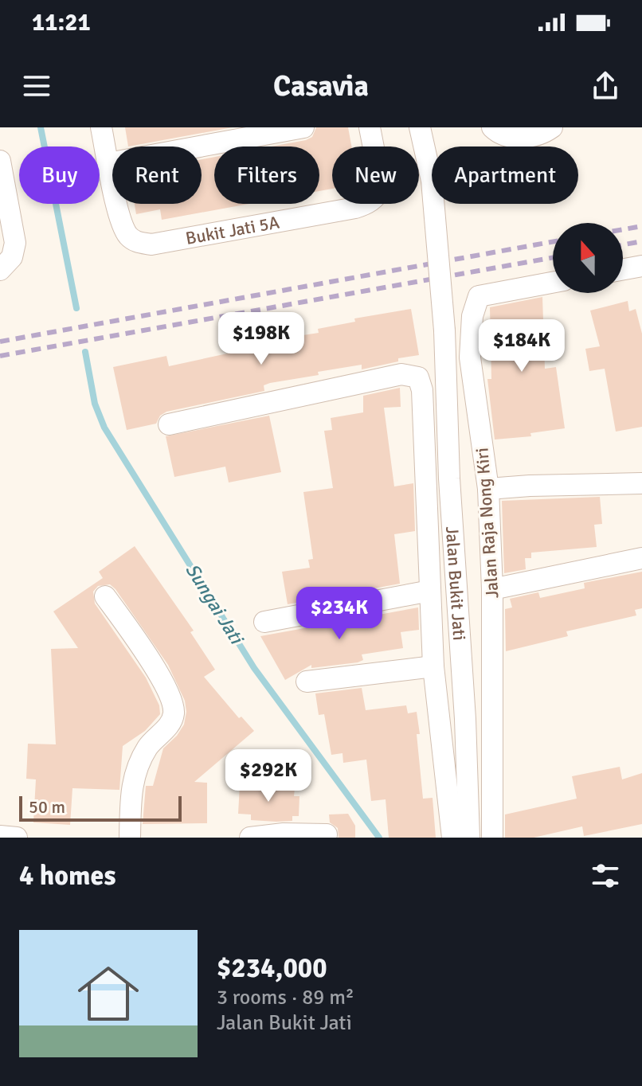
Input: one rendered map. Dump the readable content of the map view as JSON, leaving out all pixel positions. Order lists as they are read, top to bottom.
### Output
{
  "streets": {
    "street": ["Bukit Jati 5A", "Jalan Raja Nong Kiri", "Jalan Bukit Jati"]
  },
  "water": ["Sungai Jati"],
  "scale_bar": "50 m",
  "north": "top",
  "page": {
    "status": "11:21",
    "header": "Casavia",
    "chip": [
      "Buy",
      "Rent",
      "Filters",
      "New",
      "Apartment"
    ],
    "price": [
      "$198K",
      "$184K",
      "$234K",
      "$292K"
    ],
    "scale": "50 m",
    "heading": "4 homes",
    "list": [
      {
        "name": "$234,000",
        "note": "3 rooms · 89 m² · Jalan Bukit Jati"
      }
    ]
  }
}
